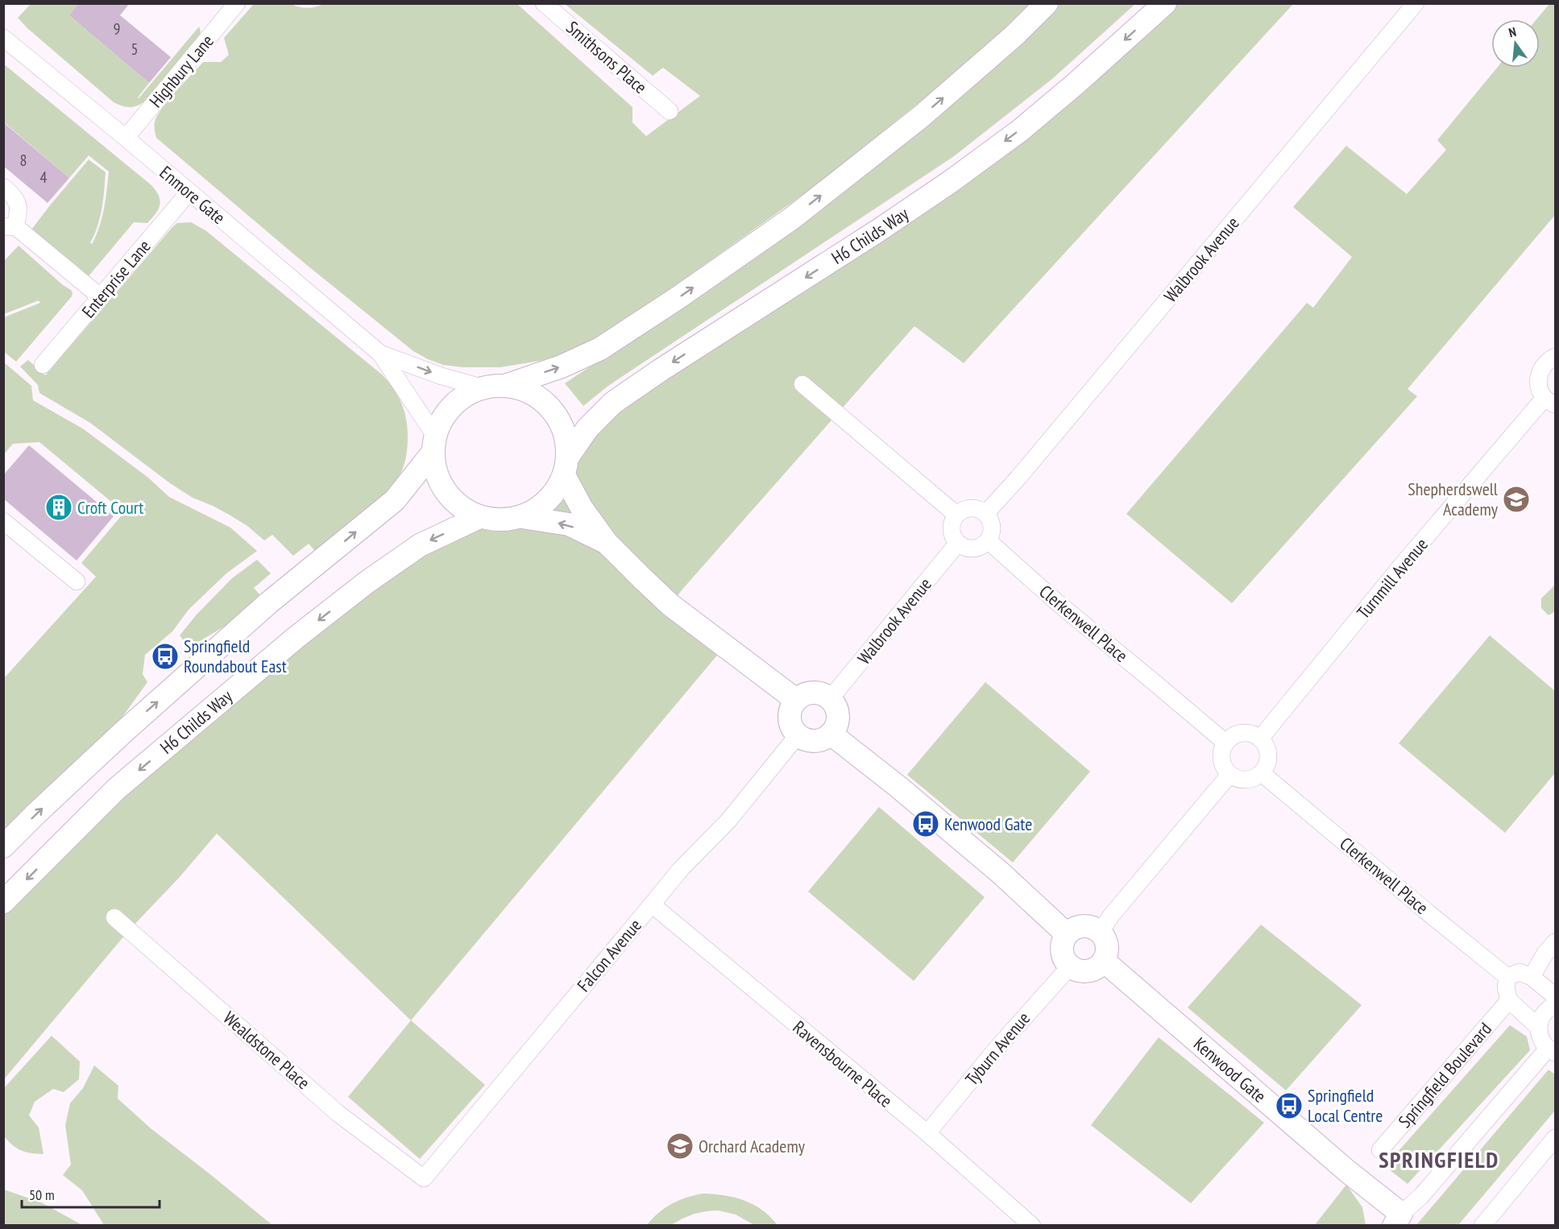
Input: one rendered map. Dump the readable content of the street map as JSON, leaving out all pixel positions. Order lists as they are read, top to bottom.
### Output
{
  "streets": {
    "street": [
      "Smithsons Place",
      "Highbury Lane",
      "Enmore Gate",
      "H6 Childs Way",
      "Walbrook Avenue",
      "Enterprise Lane",
      "Turnmill Avenue",
      "Clerkenwell Place",
      "Falcon Avenue",
      "Tyburn Avenue",
      "Wealdstone Place",
      "Ravensbourne Place",
      "Kenwood Gate",
      "Springfield Boulevard"
    ]
  },
  "crossings": [
    ["Highbury Lane", "Enmore Gate"],
    ["Enmore Gate", "H6 Childs Way"],
    ["Enmore Gate", "Enterprise Lane"],
    ["Walbrook Avenue", "Clerkenwell Place"],
    ["Walbrook Avenue", "Falcon Avenue"],
    ["Turnmill Avenue", "Clerkenwell Place"],
    ["Falcon Avenue", "Wealdstone Place"],
    ["Falcon Avenue", "Ravensbourne Place"],
    ["Tyburn Avenue", "Ravensbourne Place"],
    ["Tyburn Avenue", "Kenwood Gate"]
  ],
  "districts": ["SPRINGFIELD"],
  "places": {
    "school or university": ["Shepherdswell Academy", "Orchard Academy"],
    "building": ["Croft Court"],
    "bus stop": ["Springfield Roundabout East", "Kenwood Gate", "Springfield Local Centre"]
  },
  "house_numbers": [
    "9",
    "5",
    "8",
    "4"
  ],
  "scale_bar": "50 m",
  "north": "top"
}
